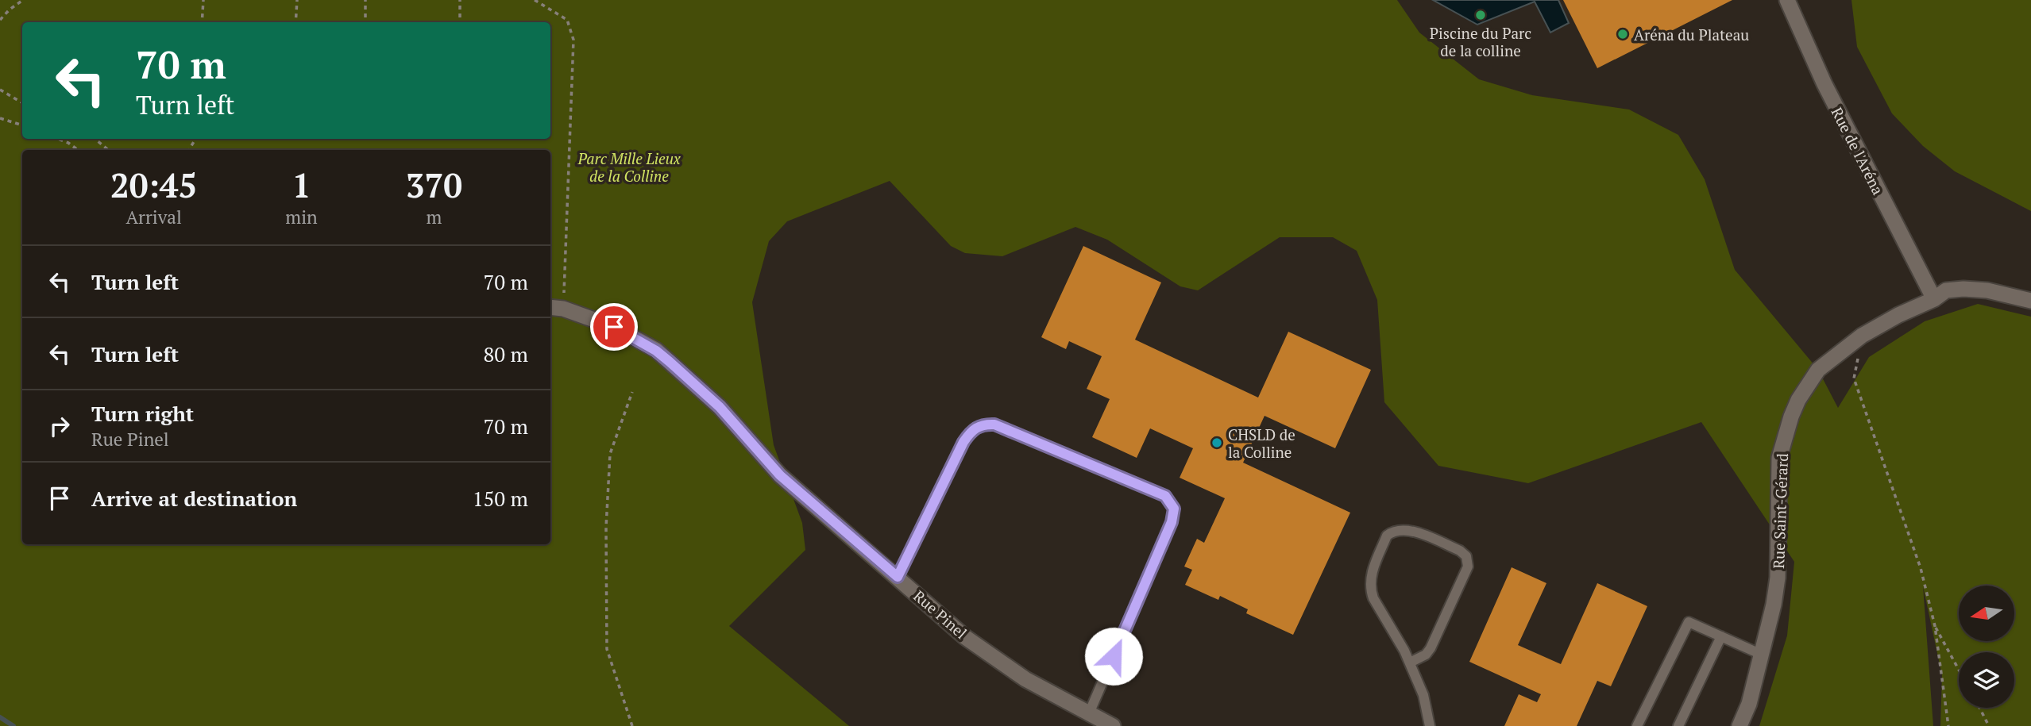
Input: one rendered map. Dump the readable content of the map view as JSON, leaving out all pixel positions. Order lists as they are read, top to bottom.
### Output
{
  "streets": {
    "street": ["Rue de l'Aréna", "Rue Saint-Gérard", "Rue Pinel"]
  },
  "crossings": [
    ["Rue de l'Aréna", "Rue Saint-Gérard"]
  ],
  "parks": ["Parc Mille Lieux de la Colline"],
  "places": ["Piscine du Parc de la colline", "Aréna du Plateau", "CHSLD de la Colline"],
  "north": "left",
  "page": {
    "turn": ["70 m", "Turn left"],
    "eta": [
      "20:45",
      "Arrival",
      "1",
      "min",
      "370",
      "m"
    ],
    "list": [
      {
        "name": "Turn left",
        "value": "70 m"
      },
      {
        "name": "Turn left",
        "value": "80 m"
      },
      {
        "name": "Turn right",
        "note": "Rue Pinel",
        "value": "70 m"
      },
      {
        "name": "Arrive at destination",
        "value": "150 m"
      }
    ]
  }
}
